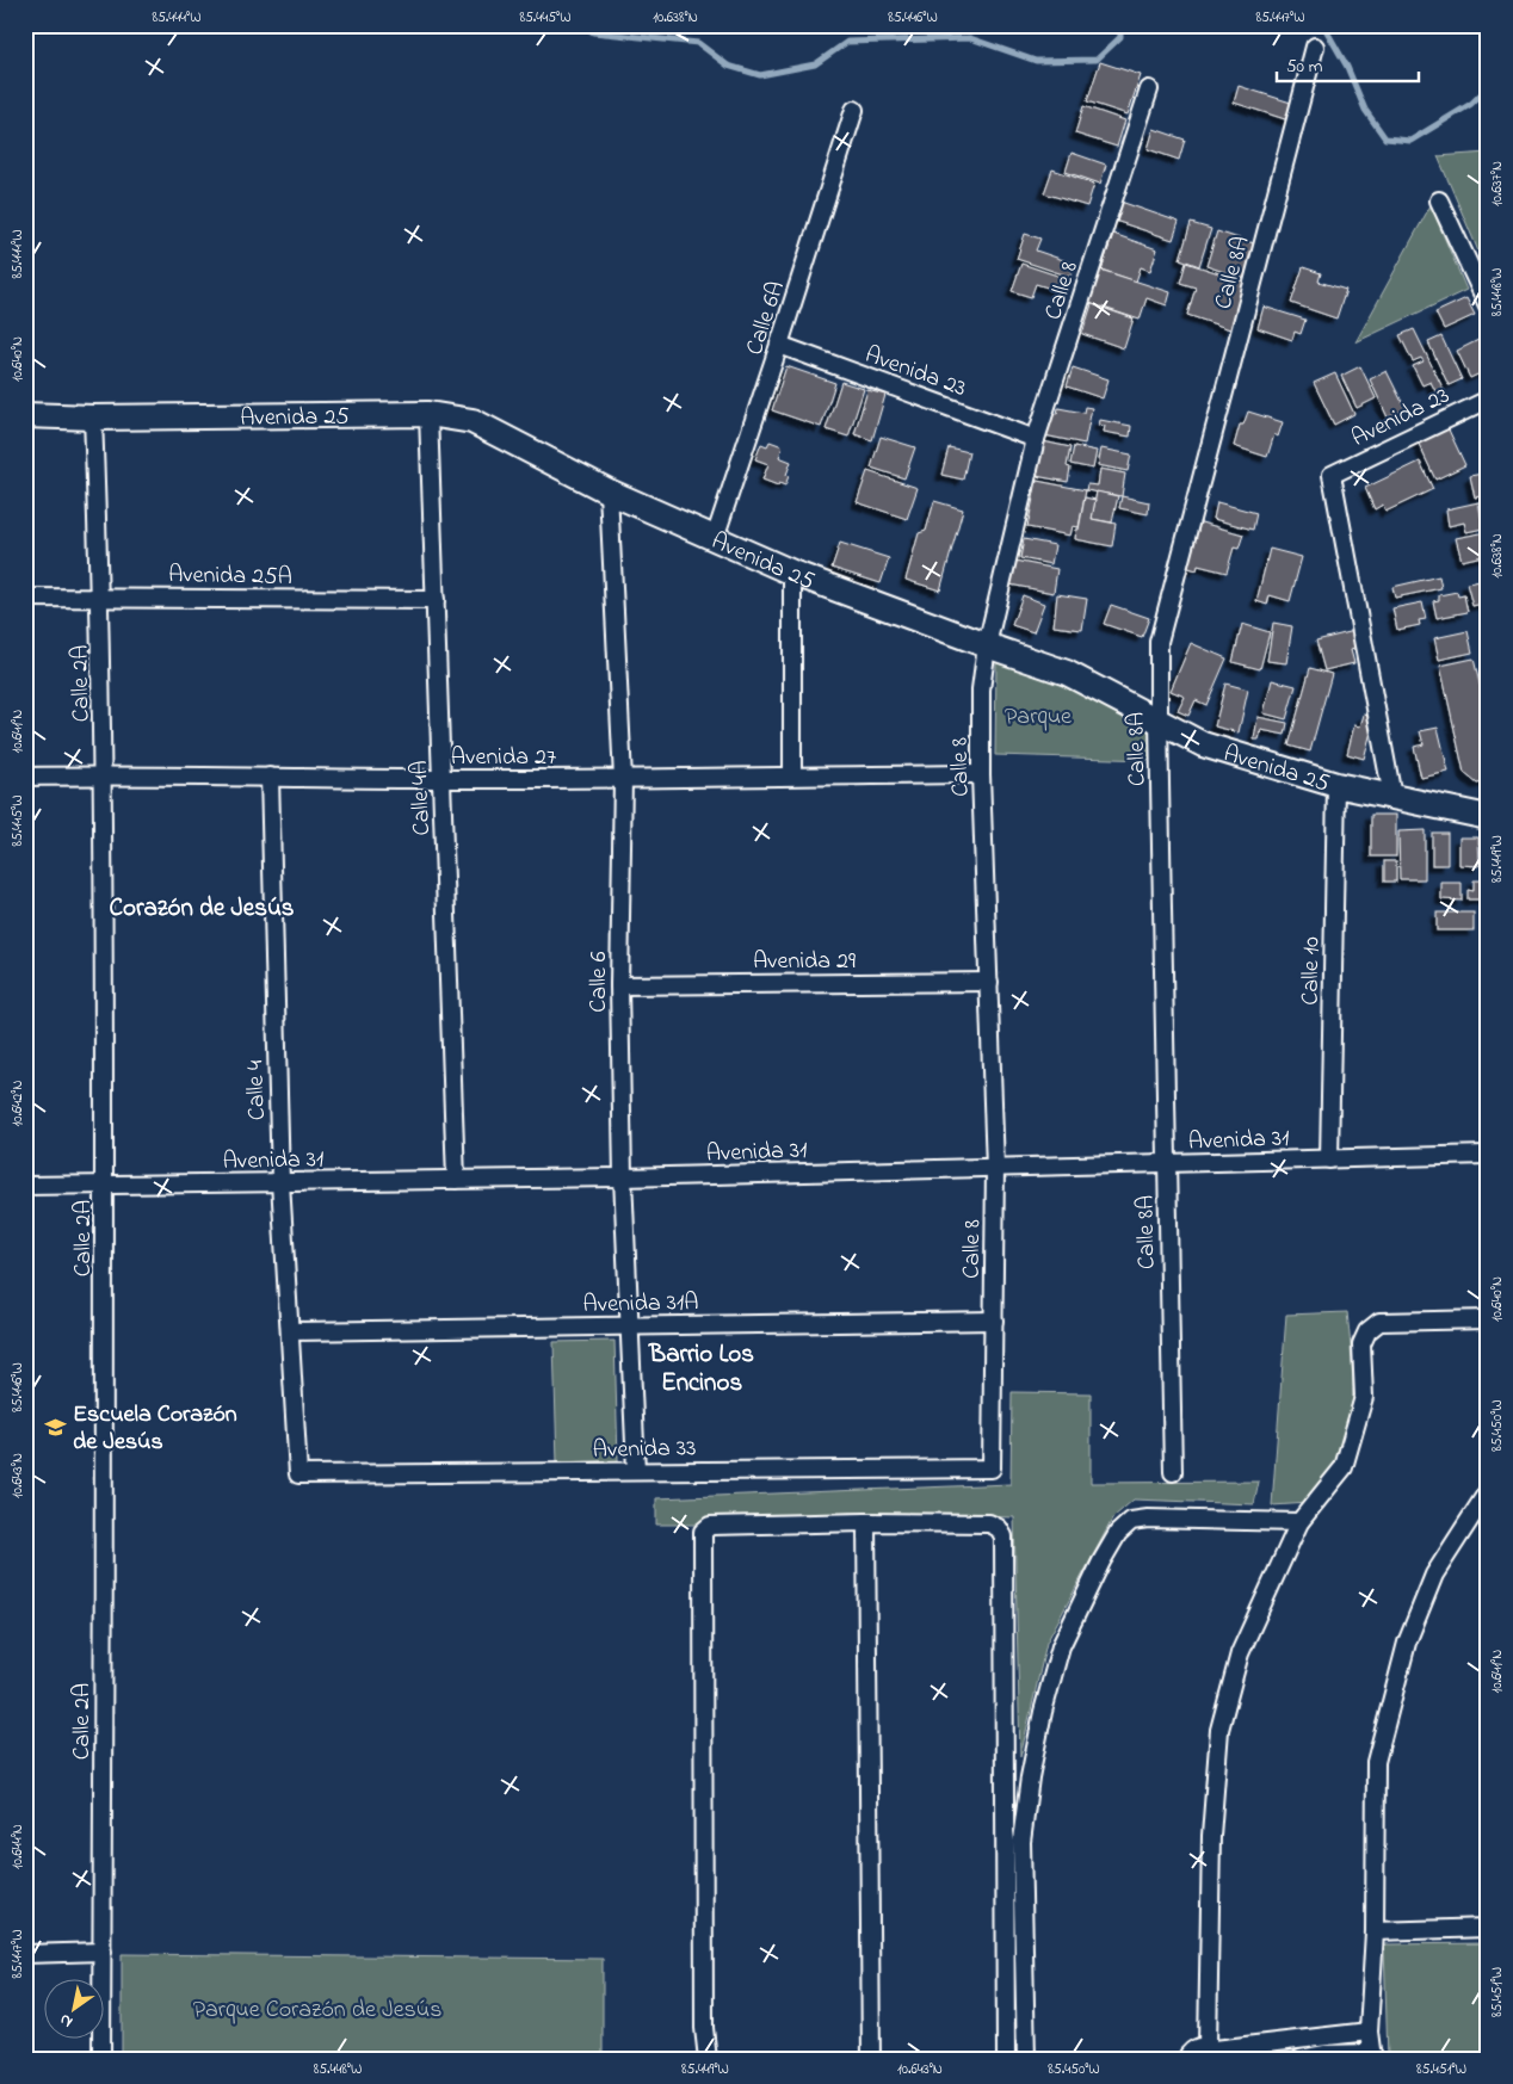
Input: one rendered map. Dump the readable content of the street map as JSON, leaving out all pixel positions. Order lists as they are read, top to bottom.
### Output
{
  "streets": {
    "street": [
      "Calle 8A",
      "Calle 8",
      "Calle 6A",
      "Avenida 23",
      "Avenida 25",
      "Avenida 25A",
      "Calle 2A",
      "Avenida 27",
      "Calle 4A",
      "Avenida 29",
      "Calle 10",
      "Calle 6",
      "Calle 4",
      "Avenida 31",
      "Avenida 31A",
      "Avenida 33"
    ]
  },
  "crossings": [
    ["Calle 8A", "Avenida 25"],
    ["Calle 8A", "Avenida 31"],
    ["Calle 8", "Avenida 23"],
    ["Calle 8", "Avenida 25"],
    ["Calle 8", "Avenida 27"],
    ["Calle 8", "Avenida 29"],
    ["Calle 8", "Avenida 31"],
    ["Calle 8", "Avenida 31A"],
    ["Calle 8", "Avenida 33"],
    ["Calle 6A", "Avenida 23"],
    ["Calle 6A", "Avenida 25"],
    ["Avenida 23", "Avenida 25"],
    ["Avenida 25", "Calle 2A"],
    ["Avenida 25", "Calle 4A"],
    ["Avenida 25", "Calle 10"],
    ["Avenida 25", "Calle 6"],
    ["Avenida 25A", "Calle 2A"],
    ["Avenida 25A", "Calle 4A"],
    ["Calle 2A", "Avenida 27"],
    ["Calle 2A", "Avenida 31"],
    ["Avenida 27", "Calle 4A"],
    ["Avenida 27", "Calle 6"],
    ["Avenida 27", "Calle 4"],
    ["Calle 4A", "Avenida 31"],
    ["Avenida 29", "Calle 6"],
    ["Calle 10", "Avenida 31"],
    ["Calle 6", "Avenida 31"],
    ["Calle 6", "Avenida 31A"],
    ["Calle 6", "Avenida 33"],
    ["Calle 4", "Avenida 31"],
    ["Calle 4", "Avenida 31A"],
    ["Calle 4", "Avenida 33"]
  ],
  "districts": ["Corazón de Jesús", "Barrio Los Encinos"],
  "parks": ["Parque", "Parque Corazón de Jesús"],
  "places": {
    "school or university": ["Escuela Corazón de Jesús"]
  },
  "scale_bar": "50 m",
  "north": "bottom left",
  "coordinates": [
    "85.444°W",
    "85.445°W",
    "10.638°N",
    "85.446°W",
    "85.447°W",
    "10.637°N",
    "85.448°W",
    "10.640°N",
    "10.641°N",
    "85.449°W",
    "10.642°N",
    "85.450°W",
    "10.643°N",
    "10.644°N",
    "85.451°W"
  ]
}
